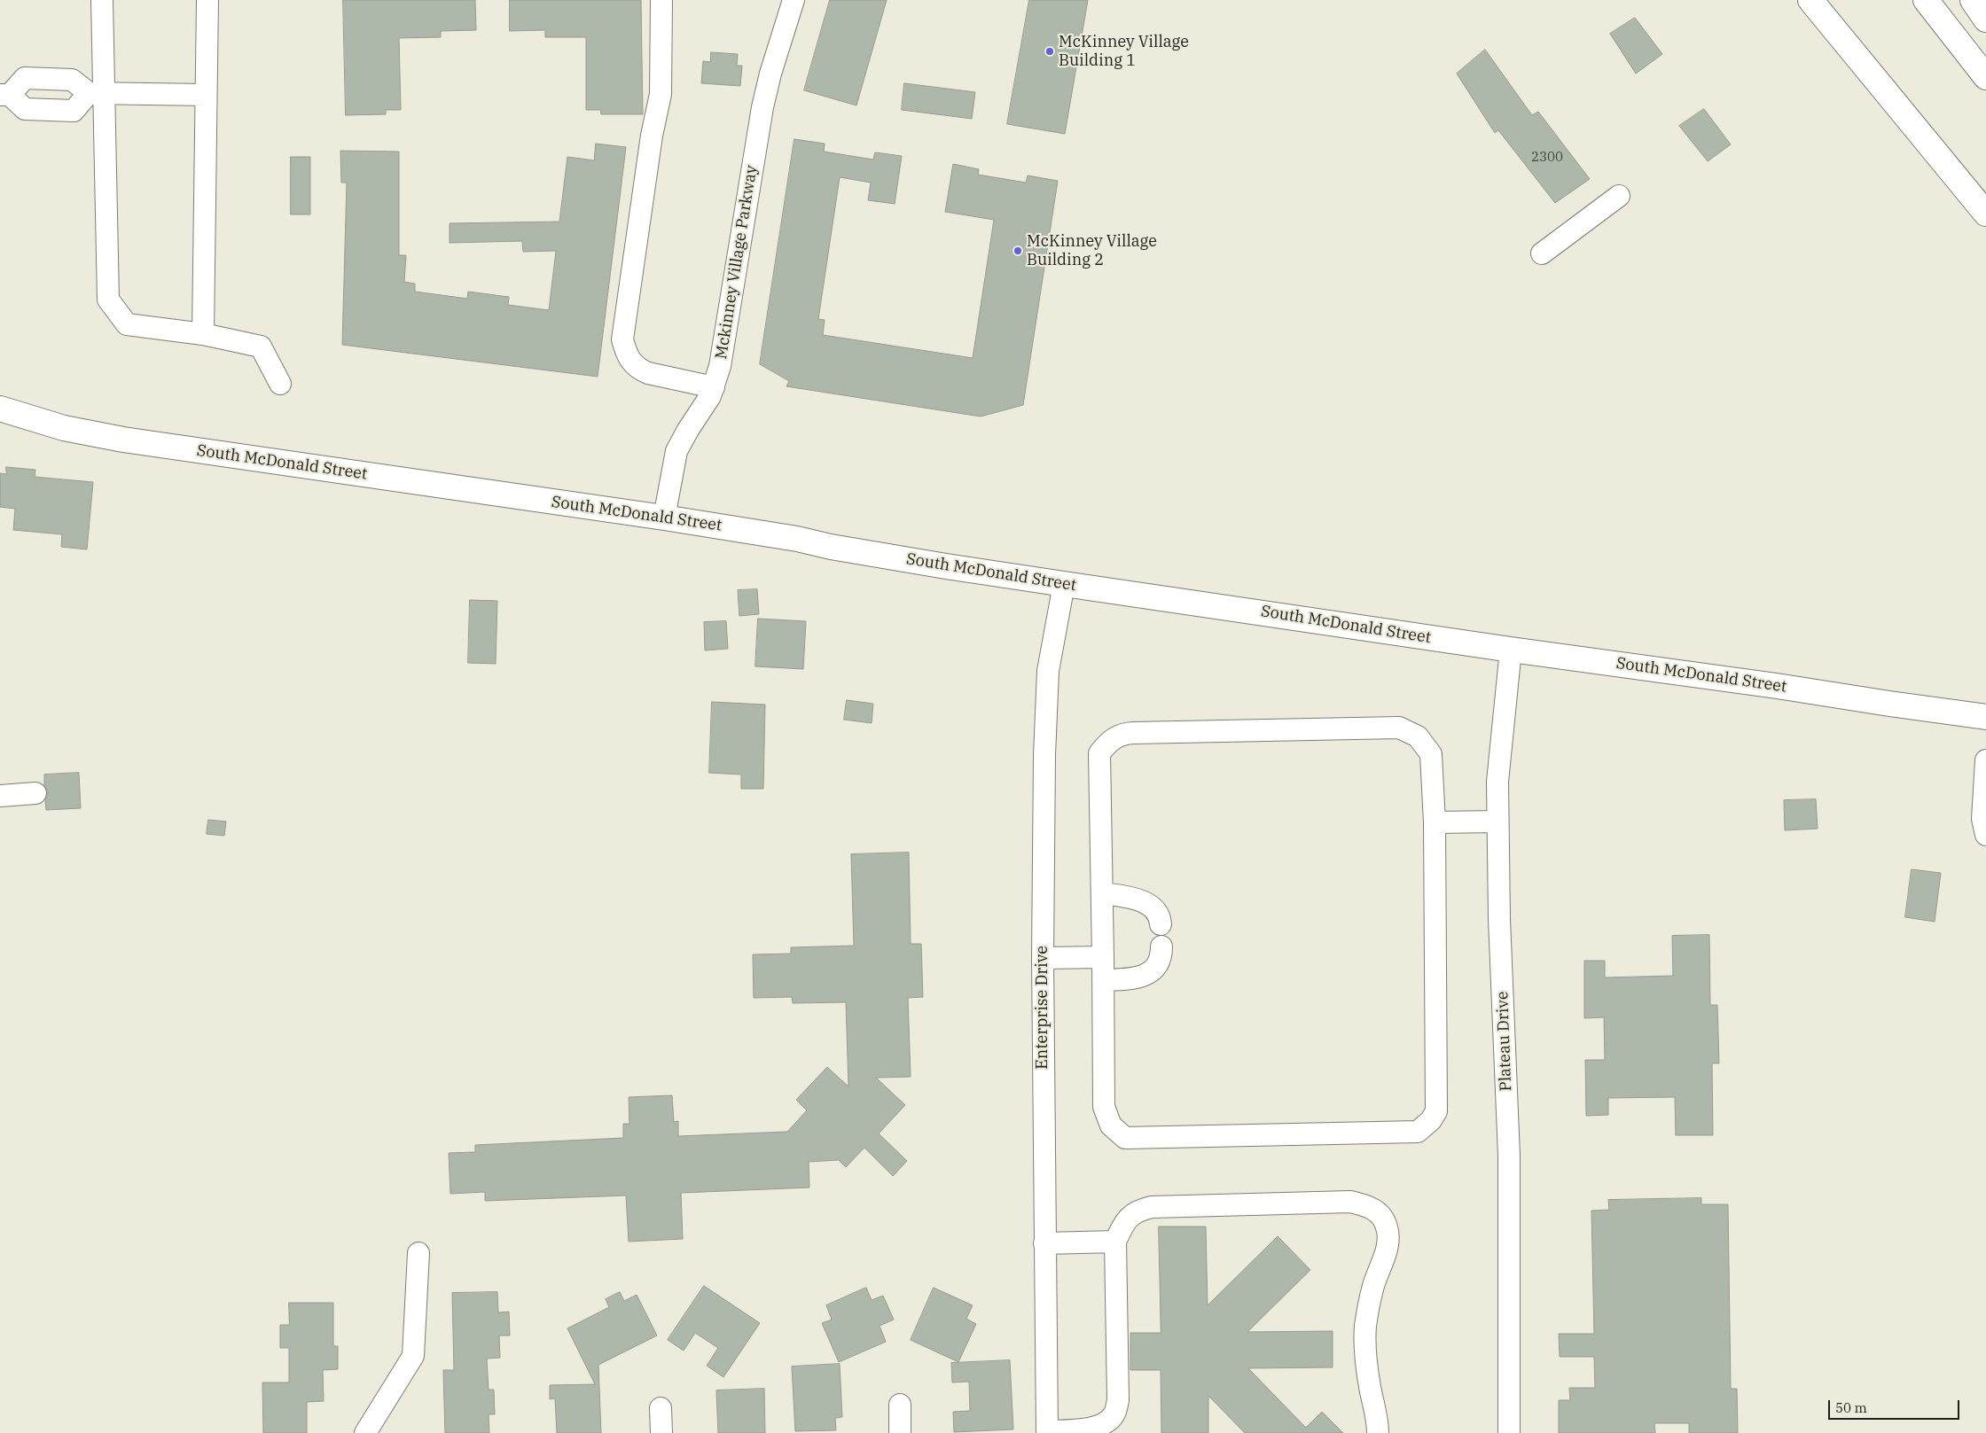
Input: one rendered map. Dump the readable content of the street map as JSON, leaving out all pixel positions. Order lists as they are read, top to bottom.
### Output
{
  "streets": {
    "main road": ["South McDonald Street"],
    "street": ["Mckinney Village Parkway", "Enterprise Drive", "Plateau Drive"]
  },
  "crossings": [
    ["Mckinney Village Parkway", "South McDonald Street"],
    ["South McDonald Street", "Enterprise Drive"],
    ["South McDonald Street", "Plateau Drive"]
  ],
  "places": ["McKinney Village Building 1", "McKinney Village Building 2"],
  "house_numbers": ["2300"],
  "scale_bar": "50 m"
}
